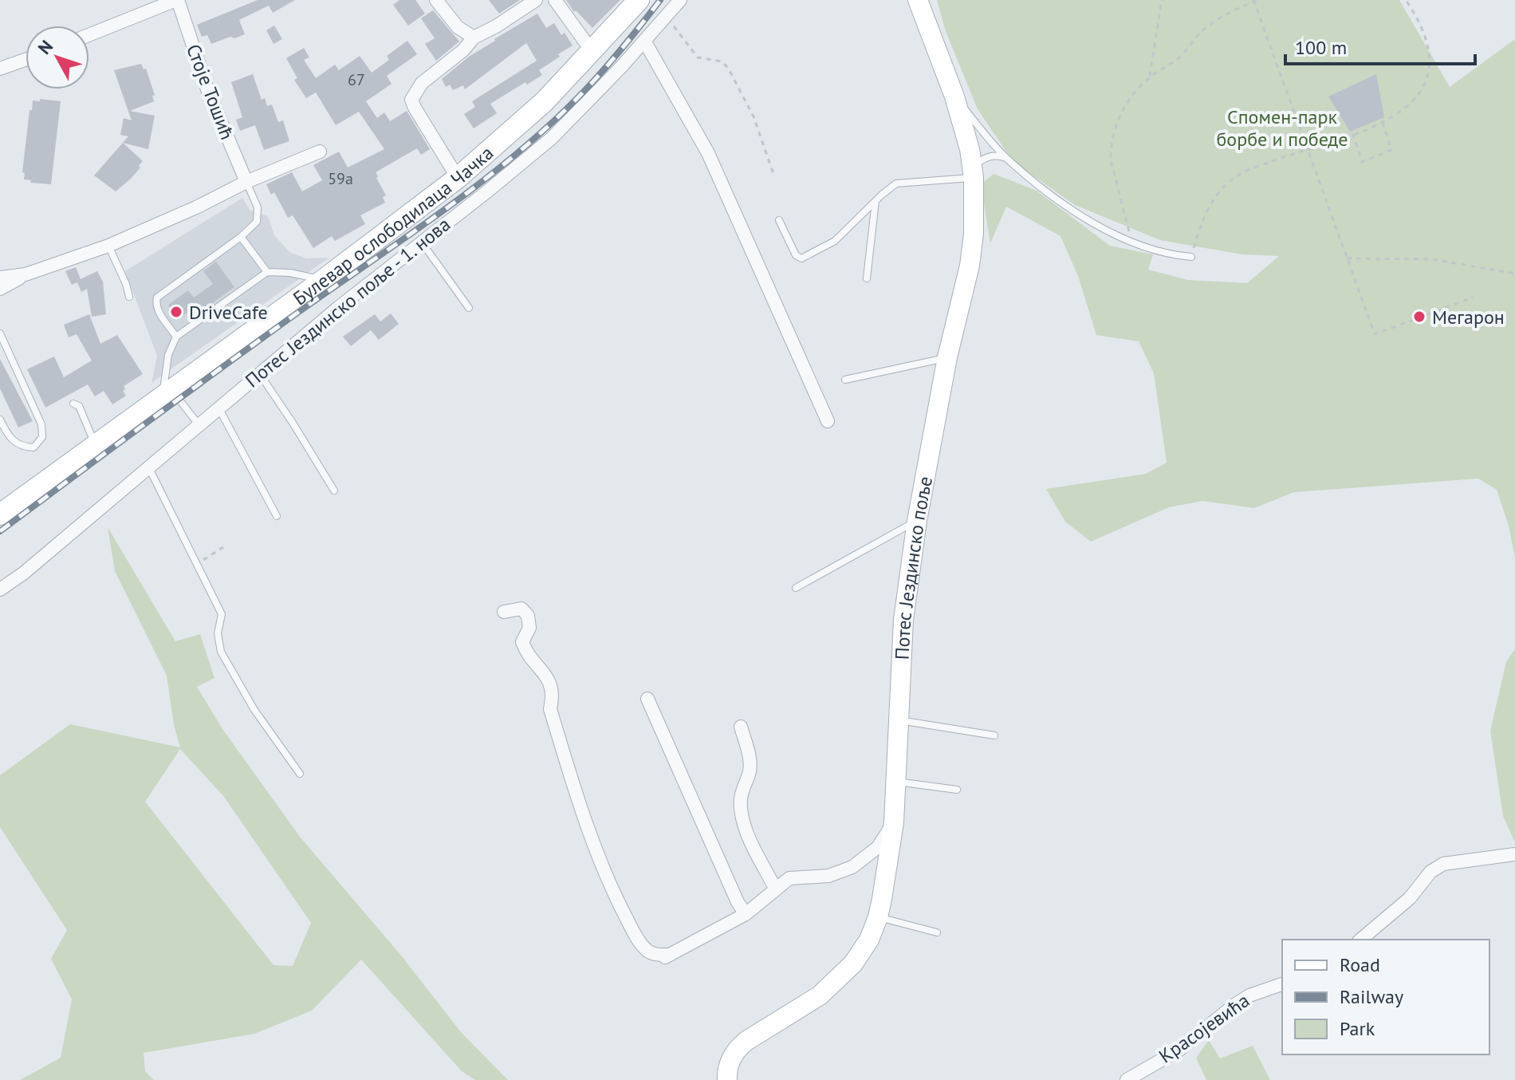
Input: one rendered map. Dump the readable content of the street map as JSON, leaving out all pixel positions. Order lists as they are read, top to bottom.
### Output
{
  "streets": {
    "main road": ["Булевар ослободилаца Чачка", "Потес Јездинско поље"],
    "street": ["Стоје Тошић", "Потес Јездинско поље - 1. нова", "Красојевића"]
  },
  "parks": ["Спомен-парк борбе и победе"],
  "places": ["DriveCafe", "Мегарон"],
  "house_numbers": ["67", "59a"],
  "legend": ["Road", "Railway", "Park"],
  "scale_bar": "100 m",
  "north": "top left"
}
